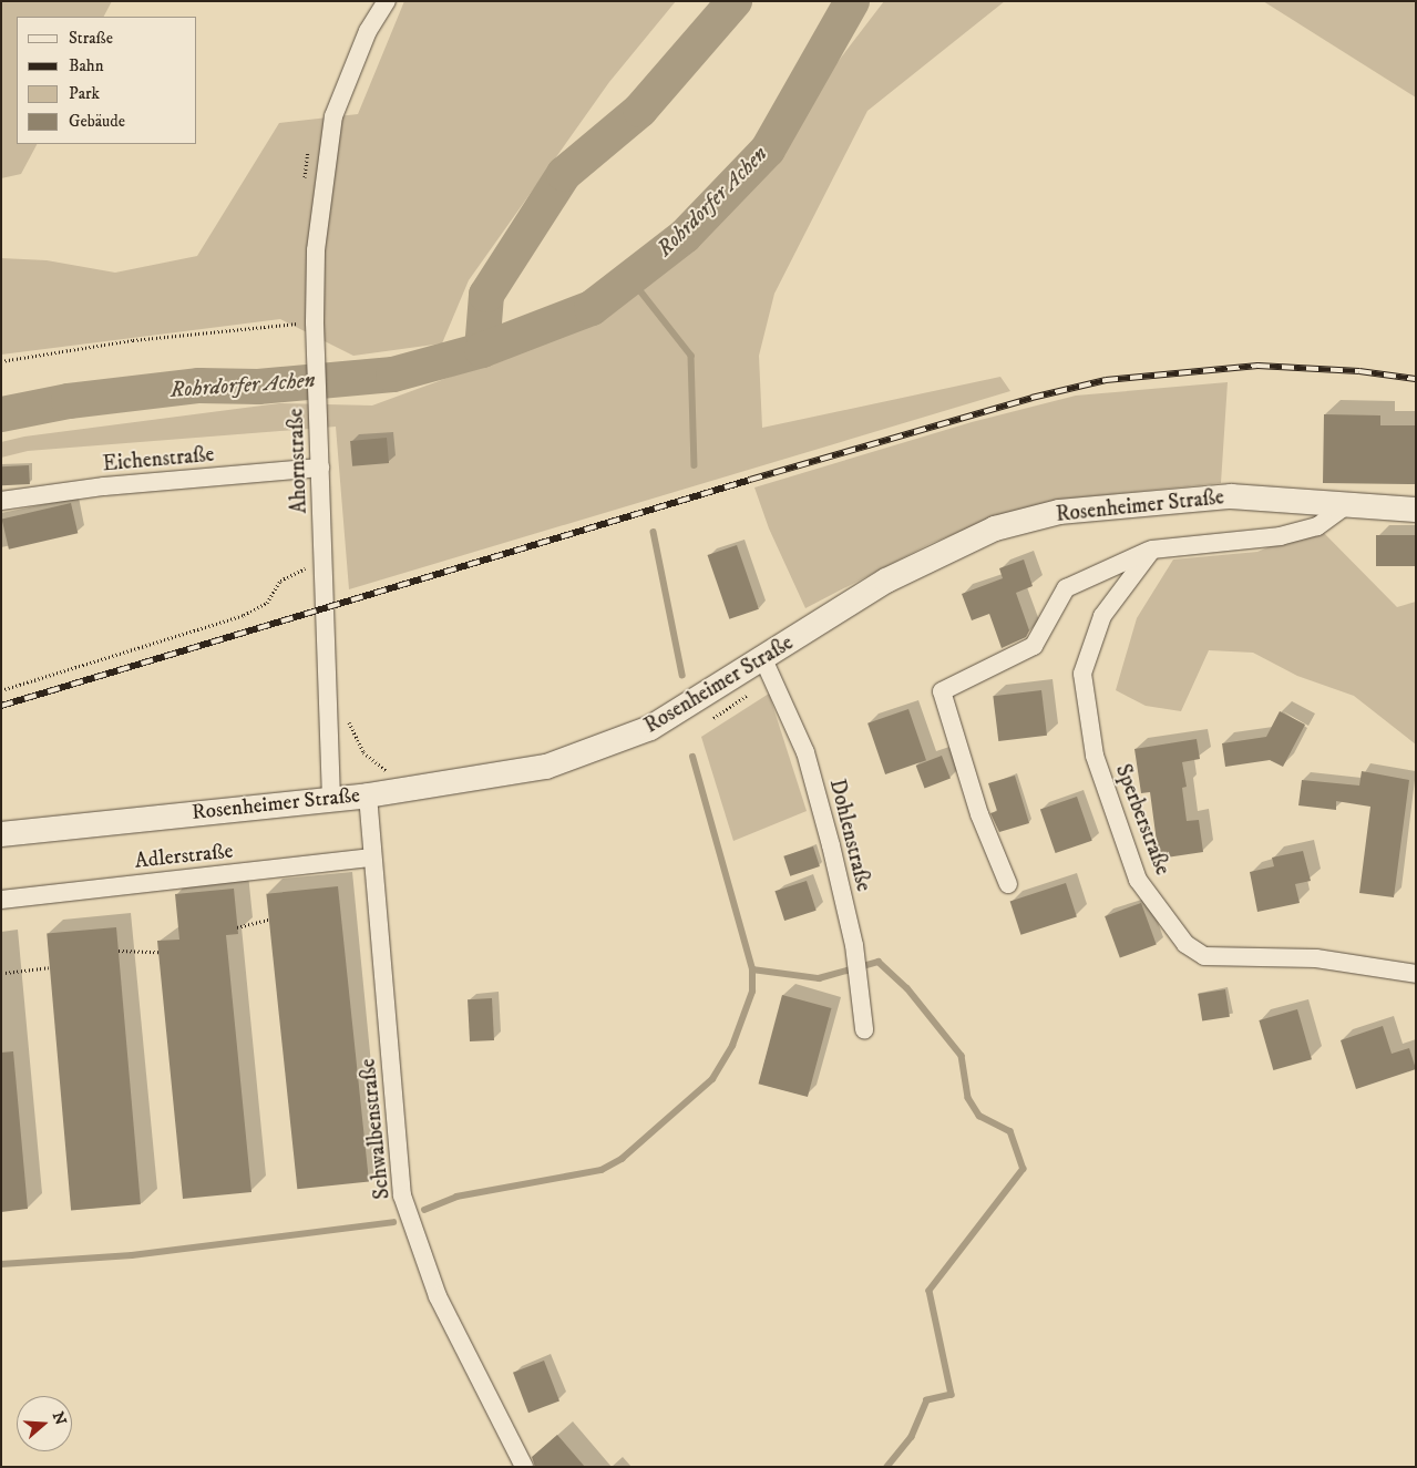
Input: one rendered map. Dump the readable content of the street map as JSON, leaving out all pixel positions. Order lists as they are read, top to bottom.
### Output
{
  "streets": {
    "main road": ["Rosenheimer Straße"],
    "street": [
      "Eichenstraße",
      "Ahornstraße",
      "Sperberstraße",
      "Dohlenstraße",
      "Adlerstraße",
      "Schwalbenstraße"
    ]
  },
  "crossings": [
    ["Eichenstraße", "Ahornstraße"],
    ["Ahornstraße", "Rosenheimer Straße"],
    ["Rosenheimer Straße", "Dohlenstraße"],
    ["Rosenheimer Straße", "Schwalbenstraße"],
    ["Adlerstraße", "Schwalbenstraße"]
  ],
  "water": ["Rohrdorfer Achen"],
  "legend": [
    "Straße",
    "Bahn",
    "Park",
    "Gebäude"
  ],
  "north": "right"
}
